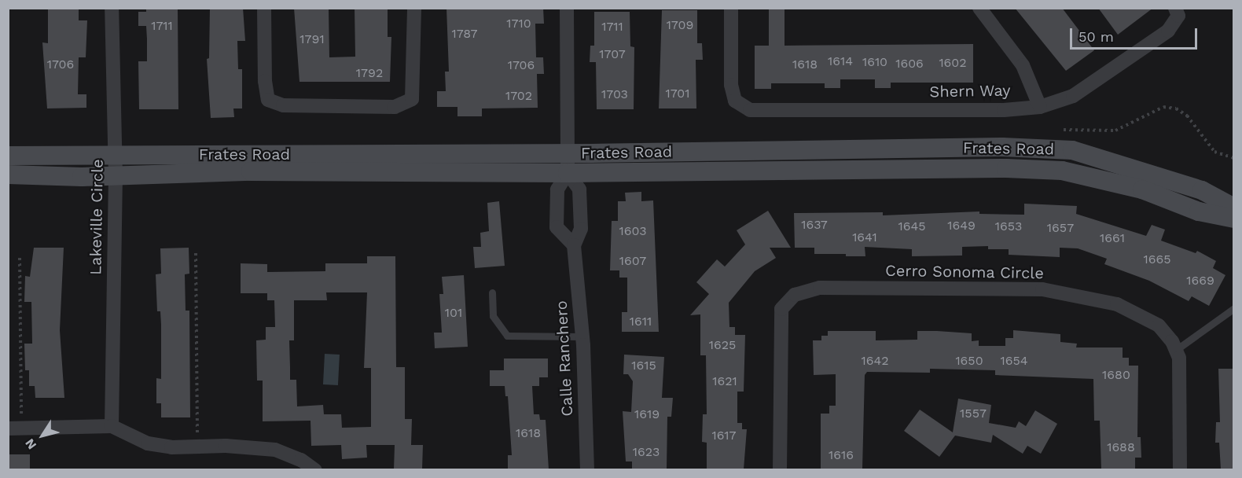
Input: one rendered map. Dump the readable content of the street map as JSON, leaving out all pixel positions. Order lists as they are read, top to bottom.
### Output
{
  "streets": {
    "street": [
      "Shern Way",
      "Frates Road",
      "Lakeville Circle",
      "Cerro Sonoma Circle",
      "Calle Ranchero"
    ]
  },
  "crossings": [
    ["Frates Road", "Lakeville Circle"],
    ["Frates Road", "Calle Ranchero"]
  ],
  "house_numbers": [
    "1710",
    "1709",
    "1711",
    "1711",
    "1787",
    "1791",
    "1707",
    "1614",
    "1610",
    "1602",
    "1606",
    "1706",
    "1618",
    "1706",
    "1792",
    "1701",
    "1703",
    "1702",
    "1637",
    "1649",
    "1645",
    "1653",
    "1657",
    "1603",
    "1641",
    "1661",
    "1665",
    "1607",
    "1669",
    "101",
    "1611",
    "1625",
    "1642",
    "1650",
    "1654",
    "1615",
    "1680",
    "1621",
    "1557",
    "1619",
    "1618",
    "1617",
    "1688",
    "1623",
    "1616"
  ],
  "scale_bar": "50 m",
  "north": "bottom left"
}
